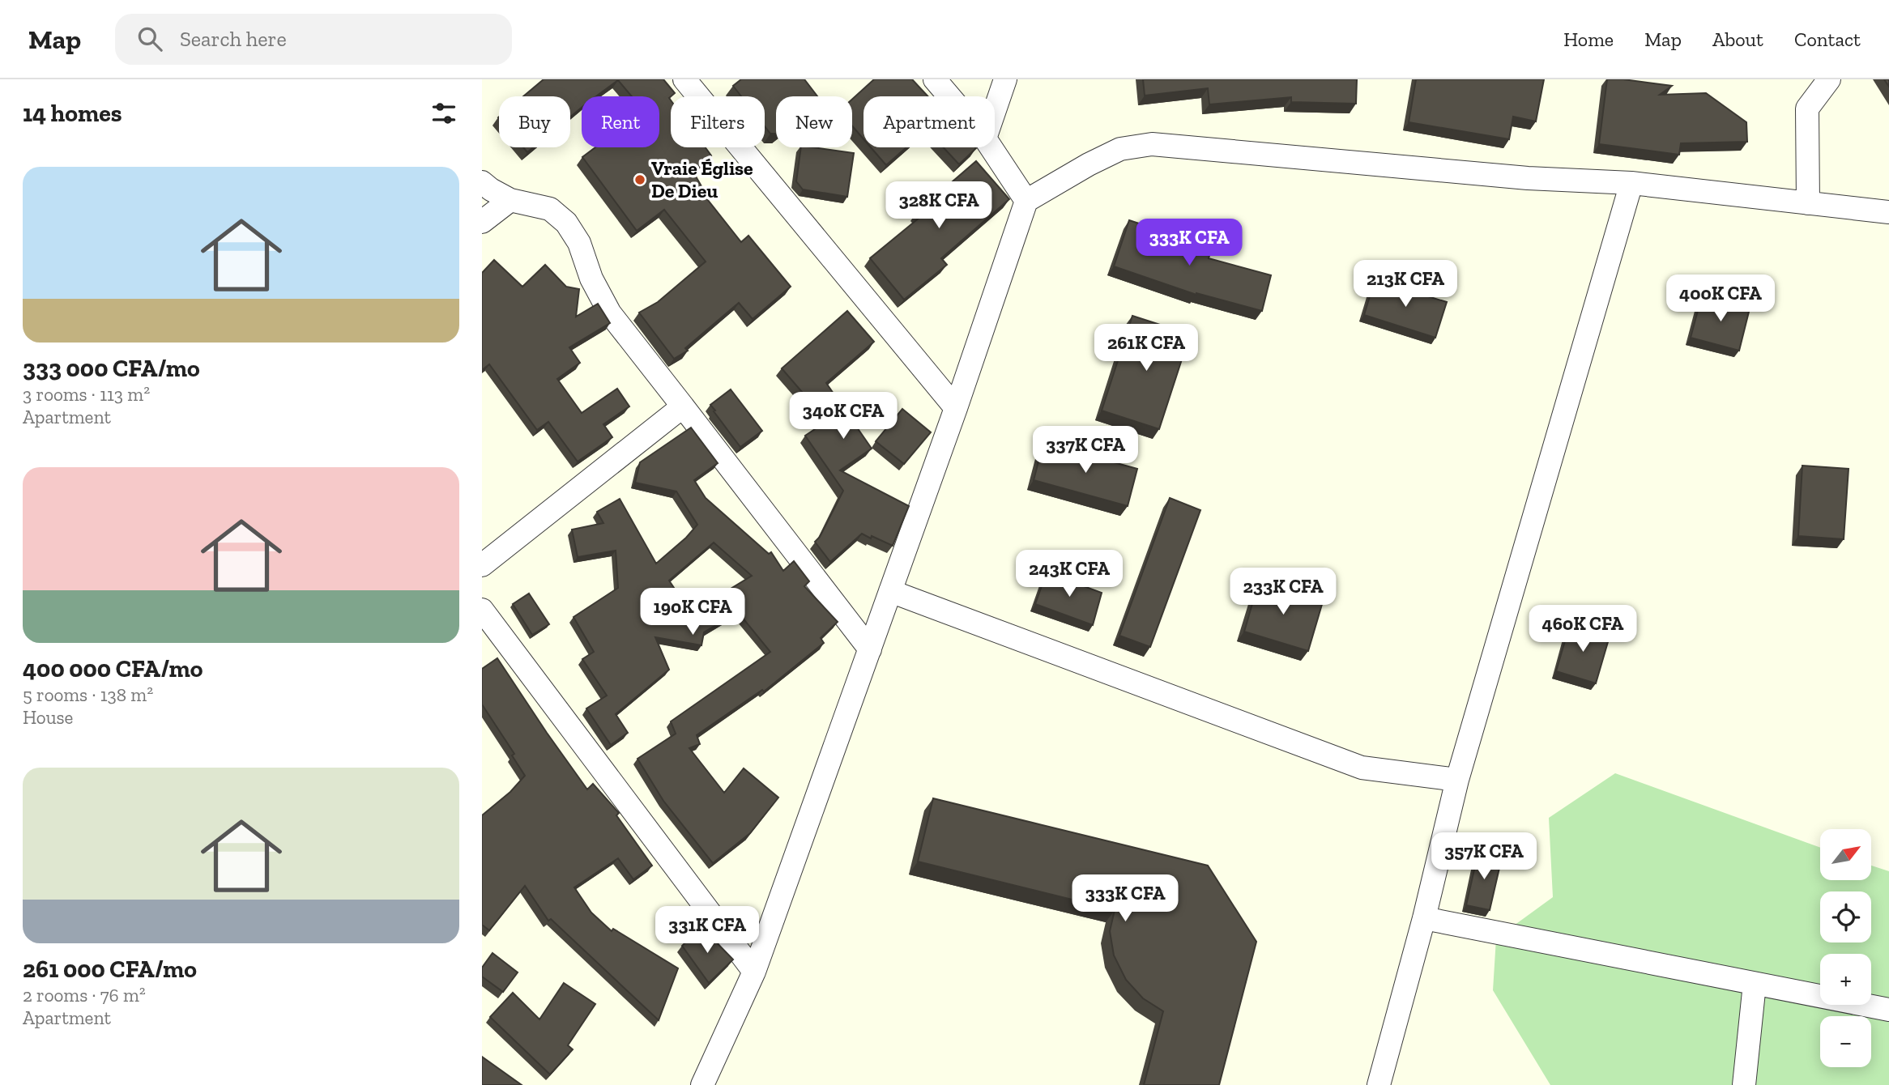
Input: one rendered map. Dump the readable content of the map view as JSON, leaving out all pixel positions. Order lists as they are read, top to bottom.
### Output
{
  "places": ["Vraie Église De Dieu"],
  "north": "top right",
  "page": {
    "header": "Map",
    "search": "Search here",
    "nav": [
      "Home",
      "Map",
      "About",
      "Contact"
    ],
    "heading": "14 homes",
    "chip": [
      "Buy",
      "Rent",
      "Filters",
      "New",
      "Apartment"
    ],
    "list": [
      {
        "name": "333 000 CFA/mo",
        "note": "3 rooms · 113 m² · Apartment"
      },
      {
        "name": "400 000 CFA/mo",
        "note": "5 rooms · 138 m² · House"
      },
      {
        "name": "261 000 CFA/mo",
        "note": "2 rooms · 76 m² · Apartment"
      }
    ],
    "price": [
      "328K CFA",
      "333K CFA",
      "213K CFA",
      "400K CFA",
      "261K CFA",
      "340K CFA",
      "337K CFA",
      "243K CFA",
      "233K CFA",
      "190K CFA",
      "460K CFA",
      "357K CFA",
      "333K CFA",
      "331K CFA"
    ],
    "map_buttons": ["+", "−"]
  }
}
